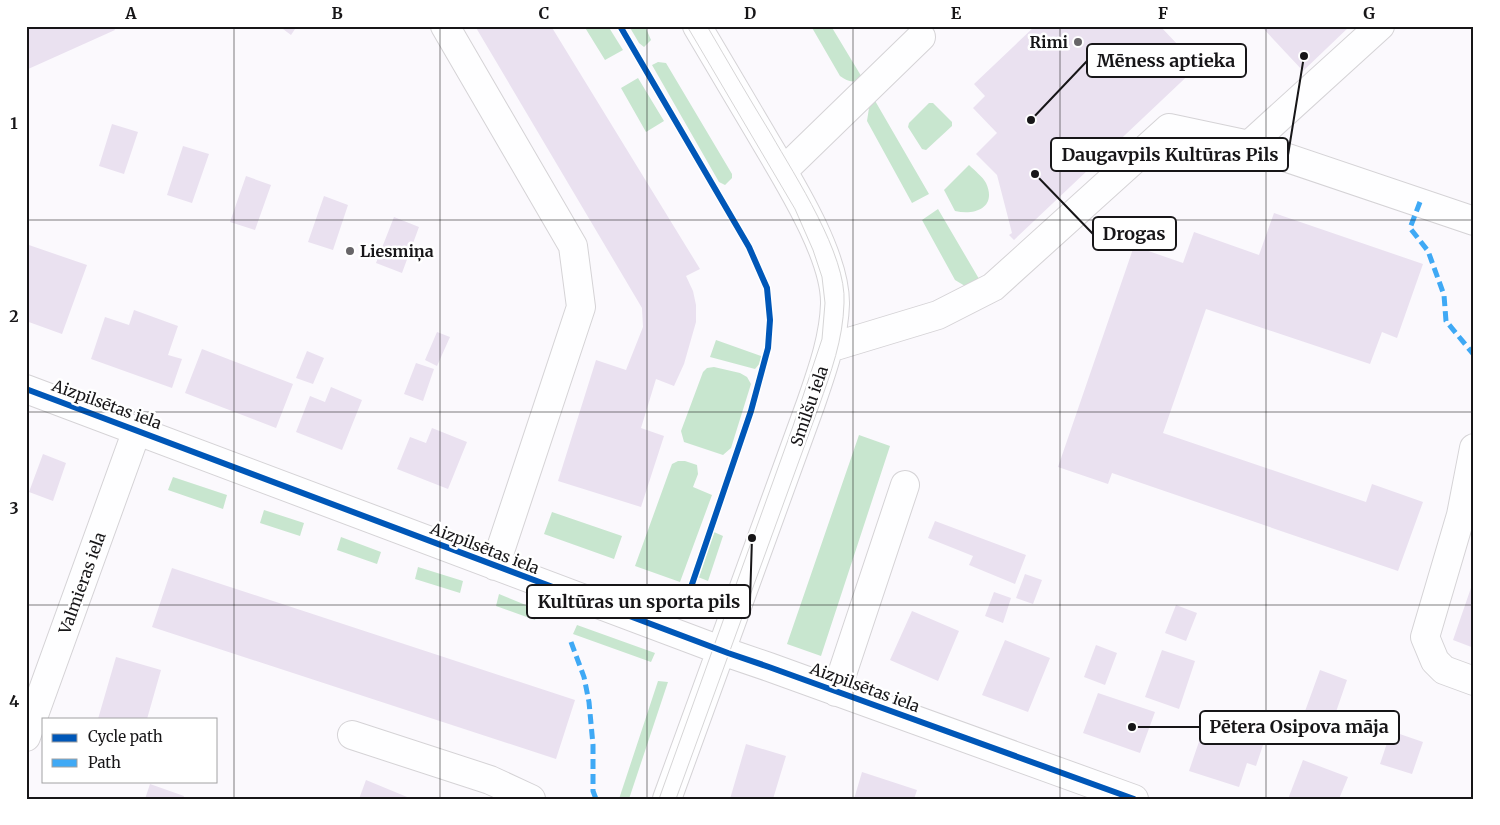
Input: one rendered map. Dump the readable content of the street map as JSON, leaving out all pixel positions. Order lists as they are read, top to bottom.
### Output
{
  "streets": {
    "street": ["Aizpilsētas iela", "Smilšu iela", "Valmieras iela"]
  },
  "crossings": [
    ["Aizpilsētas iela", "Smilšu iela"],
    ["Aizpilsētas iela", "Valmieras iela"]
  ],
  "places": [
    "Rimi",
    "Daugavpils Kultūras Pils",
    "Mēness aptieka",
    "Drogas",
    "Liesmiņa",
    "Kultūras un sporta pils",
    "Pētera Osipova māja"
  ],
  "legend": ["Cycle path", "Path"],
  "grid": {
    "columns": [
      "A",
      "B",
      "C",
      "D",
      "E",
      "F",
      "G"
    ],
    "rows": [
      "1",
      "2",
      "3",
      "4"
    ]
  }
}
